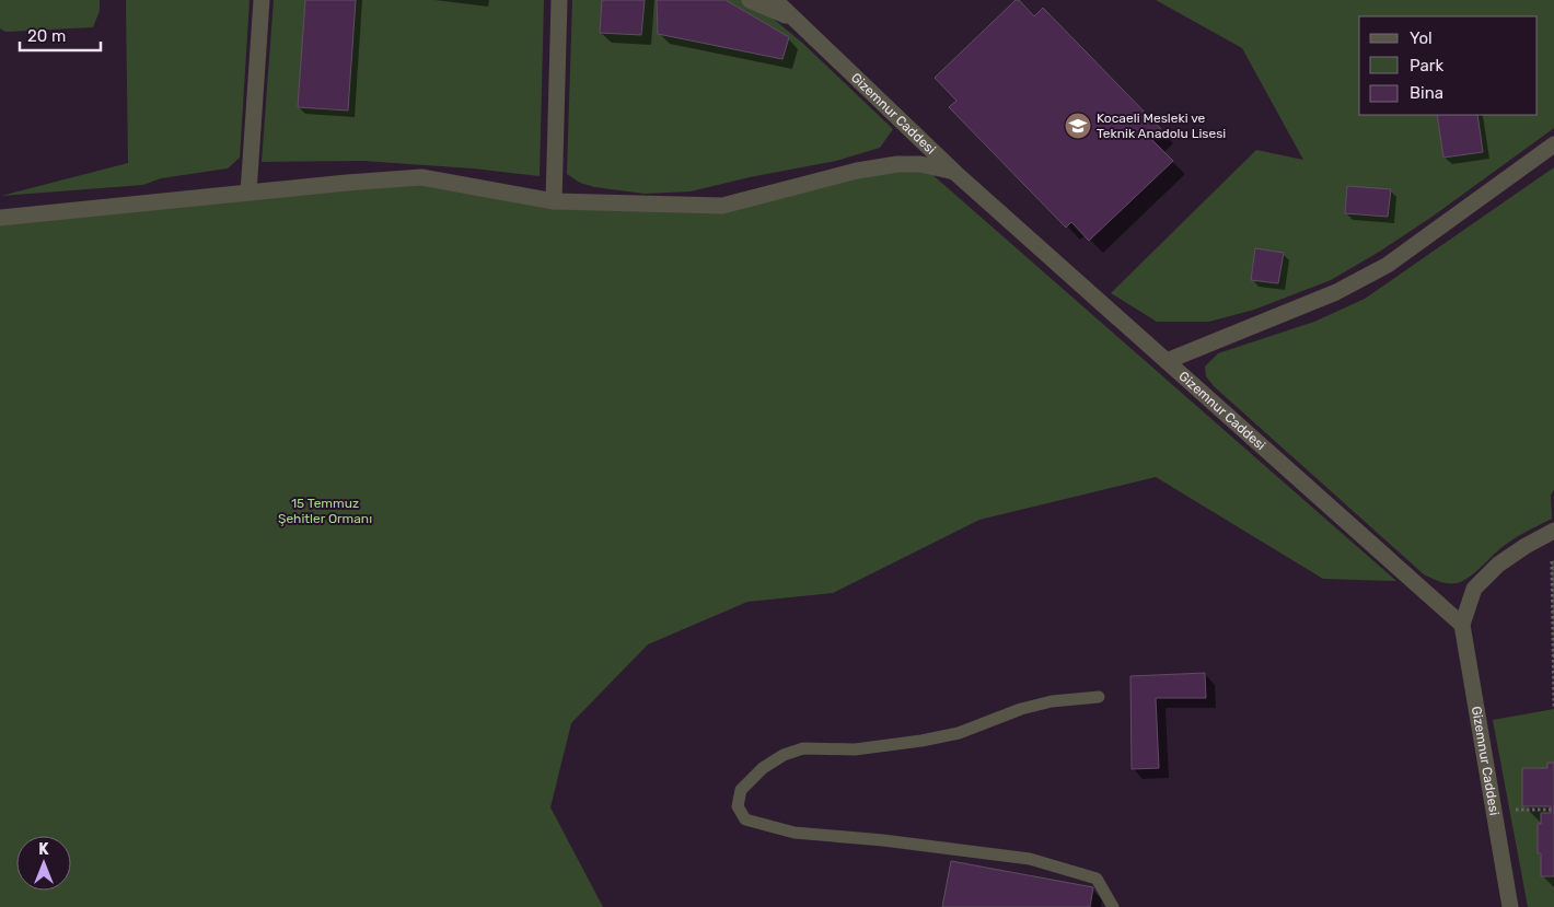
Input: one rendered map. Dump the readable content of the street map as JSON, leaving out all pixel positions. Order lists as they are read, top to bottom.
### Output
{
  "streets": {
    "street": ["Gizemnur Caddesi"]
  },
  "parks": ["15 Temmuz Şehitler Ormanı"],
  "places": {
    "school or university": ["Kocaeli Mesleki ve Teknik Anadolu Lisesi"]
  },
  "legend": ["Yol", "Park", "Bina"],
  "scale_bar": "20 m",
  "north": "top"
}
